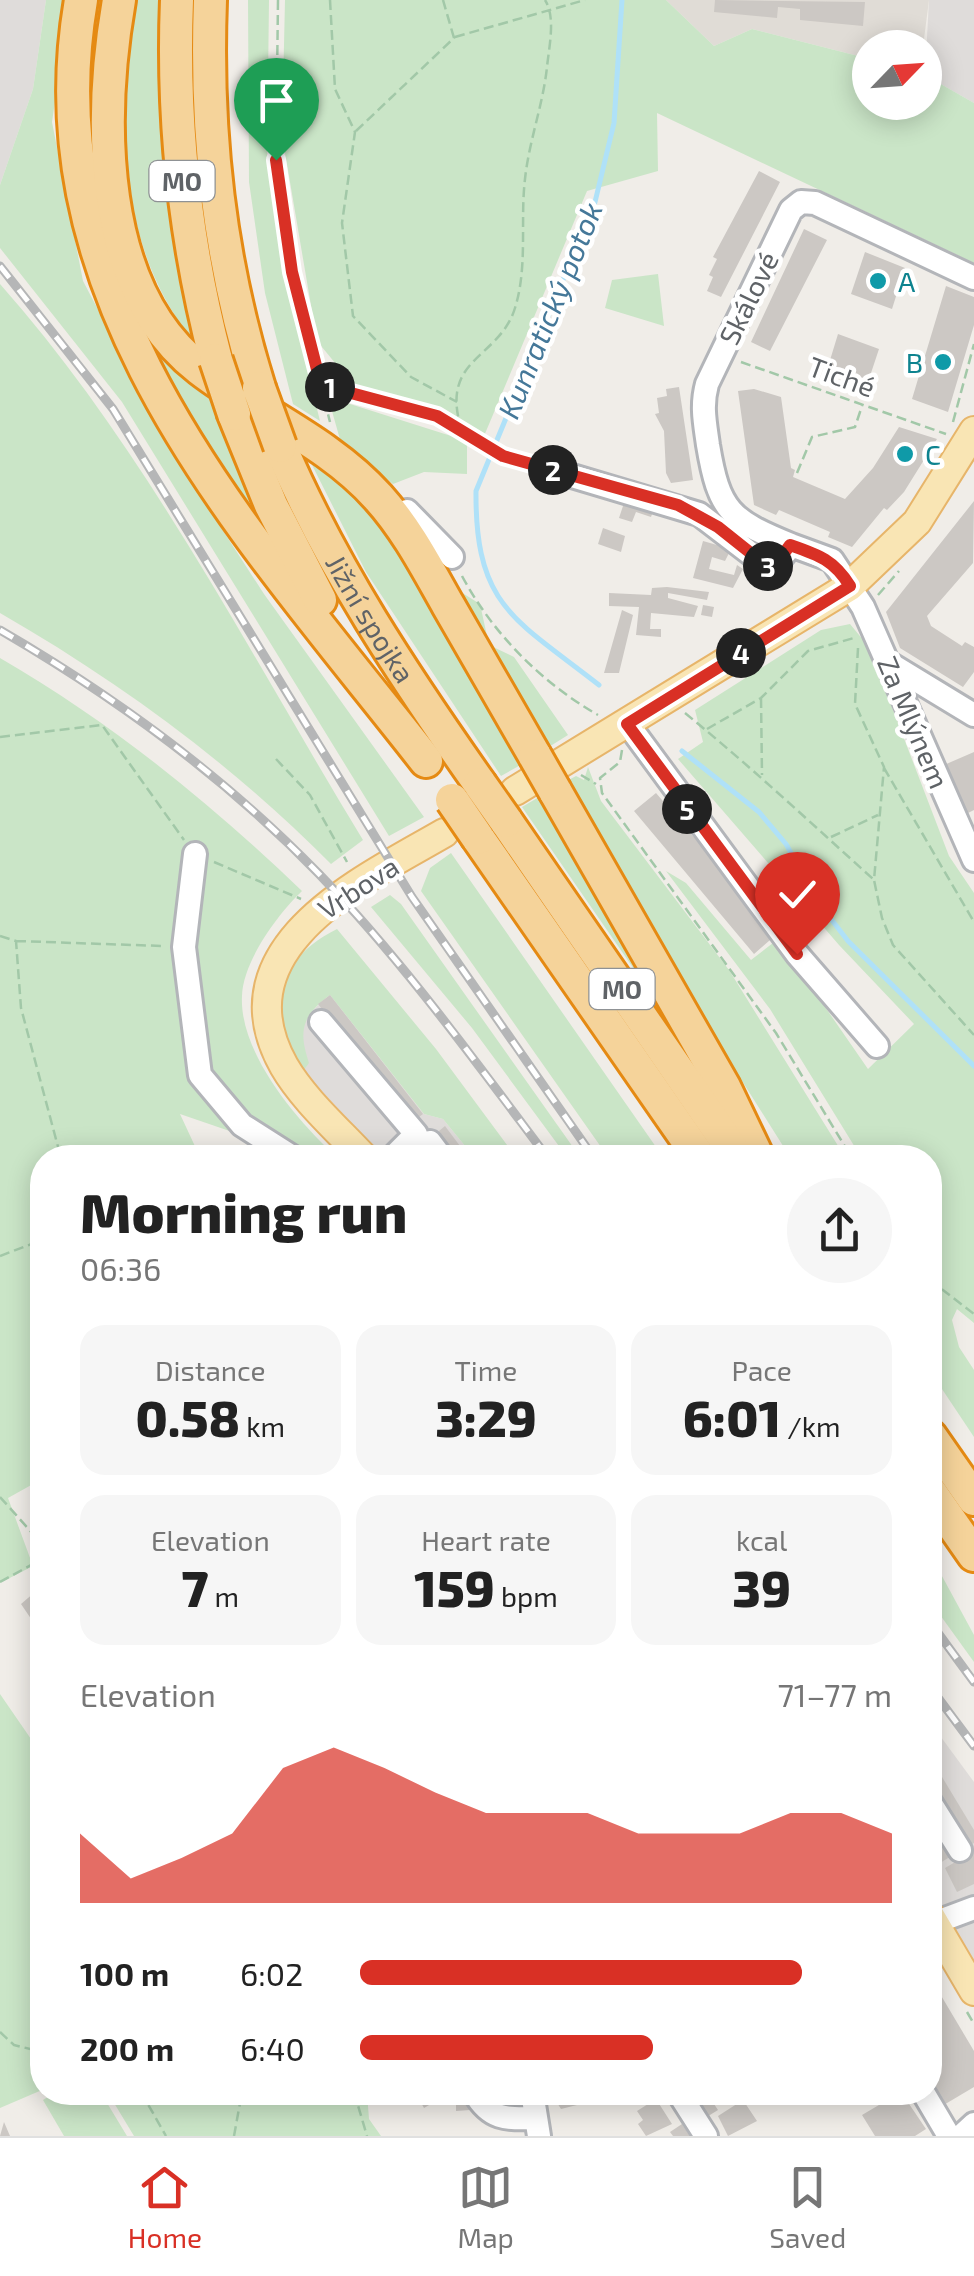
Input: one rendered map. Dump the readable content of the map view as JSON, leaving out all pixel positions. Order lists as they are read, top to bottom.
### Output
{
  "streets": {
    "highway": ["MO", "Jižní spojka"],
    "main road": ["Vrbova"],
    "street": ["Skálové", "Za Mlýnem"],
    "path": ["Tiché"]
  },
  "crossings": [
    ["Skálové", "Tiché"]
  ],
  "water": ["Kunratický potok"],
  "places": ["A", "B", "C"],
  "north": "top right",
  "page": {
    "pins": [
      "1",
      "2",
      "3",
      "4",
      "5"
    ],
    "heading": ["Morning run", "06:36"],
    "stats": [
      ["Distance", "0.58 km"],
      ["Time", "3:29"],
      ["Pace", "6:01 /km"],
      ["Elevation", "7 m"],
      ["Heart rate", "159 bpm"],
      ["kcal", "39"]
    ],
    "chart": ["Elevation", "71–77 m"],
    "list": [
      {
        "name": "100 m",
        "note": "6:02"
      },
      {
        "name": "200 m",
        "note": "6:40"
      }
    ],
    "tabs": ["Home", "Map", "Saved"]
  }
}
